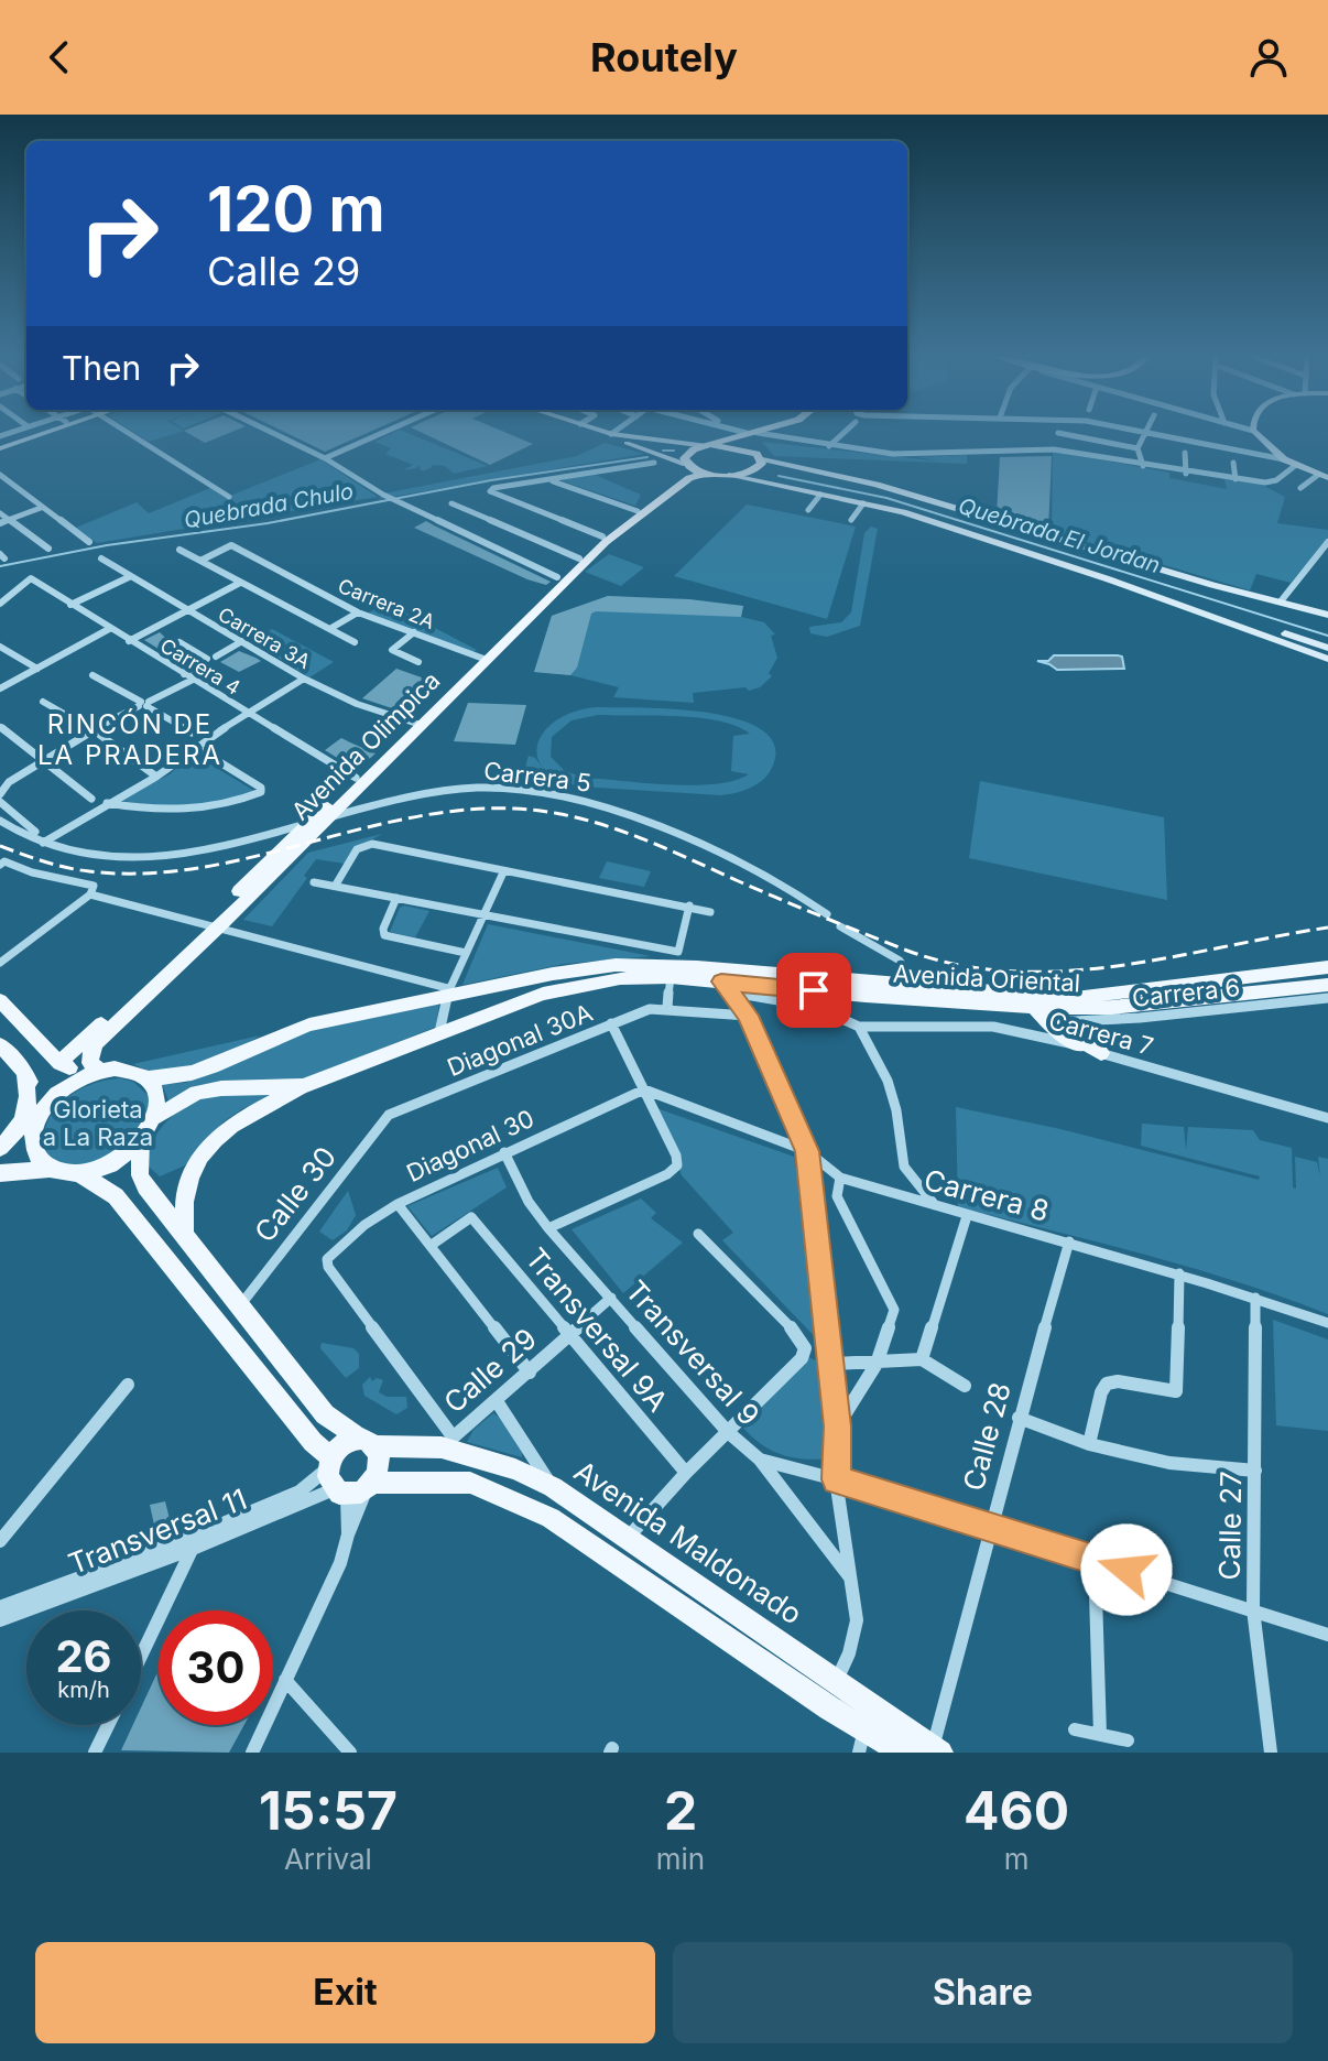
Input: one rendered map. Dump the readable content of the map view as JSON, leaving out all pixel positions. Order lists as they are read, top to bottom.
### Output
{
  "streets": {
    "main road": ["Avenida Olimpica", "Avenida Oriental", "Avenida Maldonado"],
    "street": [
      "Carrera 2A",
      "Carrera 3A",
      "Carrera 4",
      "Carrera 5",
      "Carrera 6",
      "Carrera 7",
      "Diagonal 30A",
      "Diagonal 30",
      "Calle 30",
      "Carrera 8",
      "Transversal 9A",
      "Transversal 9",
      "Calle 29",
      "Calle 28",
      "Calle 27",
      "Transversal 11"
    ]
  },
  "crossings": [
    ["Carrera 2A", "Avenida Olimpica"],
    ["Carrera 3A", "Avenida Olimpica"],
    ["Carrera 4", "Avenida Olimpica"],
    ["Avenida Olimpica", "Carrera 5"],
    ["Avenida Olimpica", "Avenida Oriental"],
    ["Avenida Oriental", "Carrera 6"],
    ["Diagonal 30A", "Calle 30"],
    ["Diagonal 30", "Carrera 8"],
    ["Diagonal 30", "Transversal 9"],
    ["Diagonal 30", "Calle 29"],
    ["Diagonal 30", "Avenida Maldonado"],
    ["Carrera 8", "Calle 28"],
    ["Carrera 8", "Calle 27"],
    ["Transversal 9A", "Calle 29"],
    ["Transversal 9", "Calle 29"],
    ["Calle 29", "Avenida Maldonado"],
    ["Calle 28", "Avenida Maldonado"],
    ["Transversal 11", "Avenida Maldonado"]
  ],
  "districts": ["RINCÓN DE LA PRADERA"],
  "water": ["Quebrada Chulo", "Quebrada El Jordan"],
  "parks": ["Glorieta a La Raza"],
  "page": {
    "header": "Routely",
    "turn": ["120 m", "Calle 29"],
    "then": "Then",
    "speed": "26 km/h",
    "limit": "30",
    "eta": [
      "15:57",
      "Arrival",
      "2",
      "min",
      "460",
      "m"
    ],
    "buttons": ["Exit", "Share"]
  }
}
